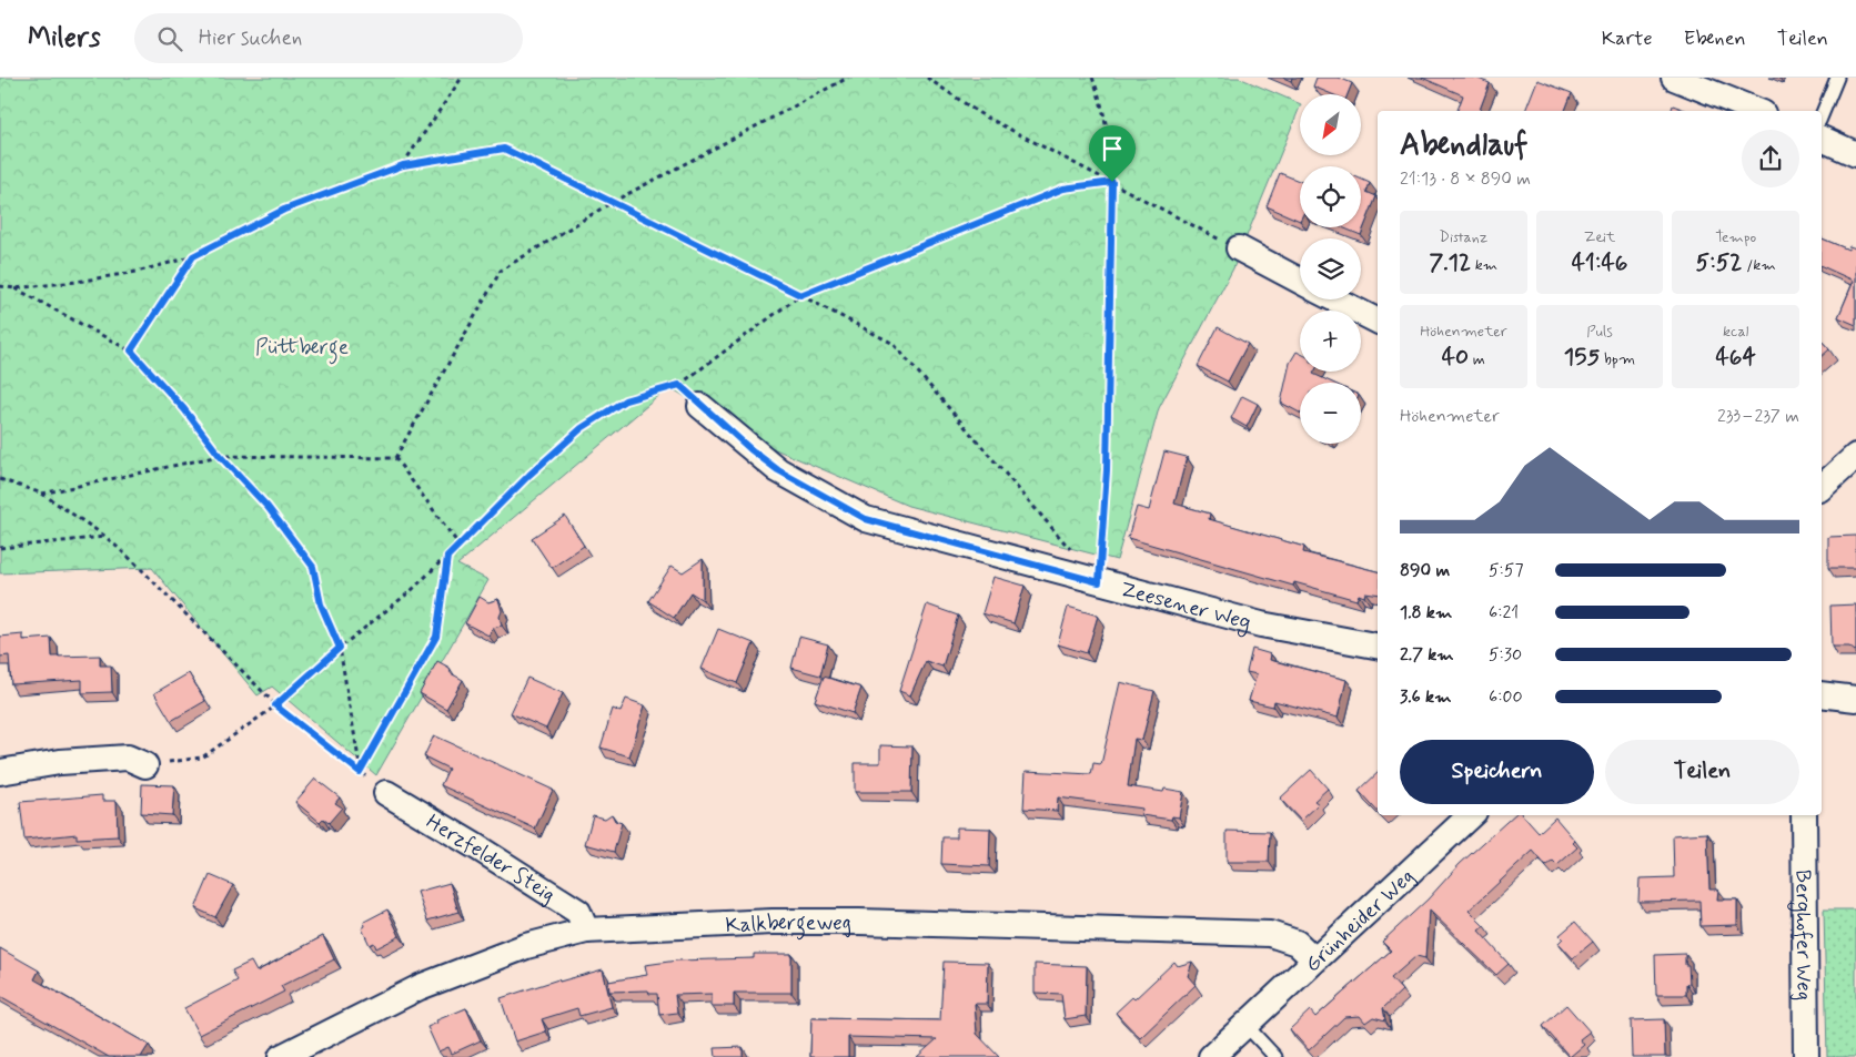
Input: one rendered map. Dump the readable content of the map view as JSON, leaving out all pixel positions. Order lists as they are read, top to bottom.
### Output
{
  "streets": {
    "street": [
      "Zeesener Weg",
      "Herzfelder Steig",
      "Grünheider Weg",
      "Kalkbergeweg",
      "Berghofer Weg"
    ]
  },
  "crossings": [
    ["Herzfelder Steig", "Kalkbergeweg"],
    ["Grünheider Weg", "Kalkbergeweg"]
  ],
  "parks": ["Püttberge"],
  "north": "bottom left",
  "page": {
    "header": "Milers",
    "search": "Hier suchen",
    "nav": ["Karte", "Ebenen", "Teilen"],
    "map_buttons": ["+", "−"],
    "heading": ["Abendlauf", "21:13 · 8 × 890 m"],
    "stats": [
      ["Distanz", "7.12 km"],
      ["Zeit", "41:46"],
      ["Tempo", "5:52 /km"],
      ["Höhenmeter", "40 m"],
      ["Puls", "155 bpm"],
      ["kcal", "464"]
    ],
    "chart": ["Höhenmeter", "233–237 m"],
    "list": [
      {
        "name": "890 m",
        "note": "5:57"
      },
      {
        "name": "1.8 km",
        "note": "6:21"
      },
      {
        "name": "2.7 km",
        "note": "5:30"
      },
      {
        "name": "3.6 km",
        "note": "6:00"
      }
    ],
    "buttons": ["Speichern", "Teilen"]
  }
}
